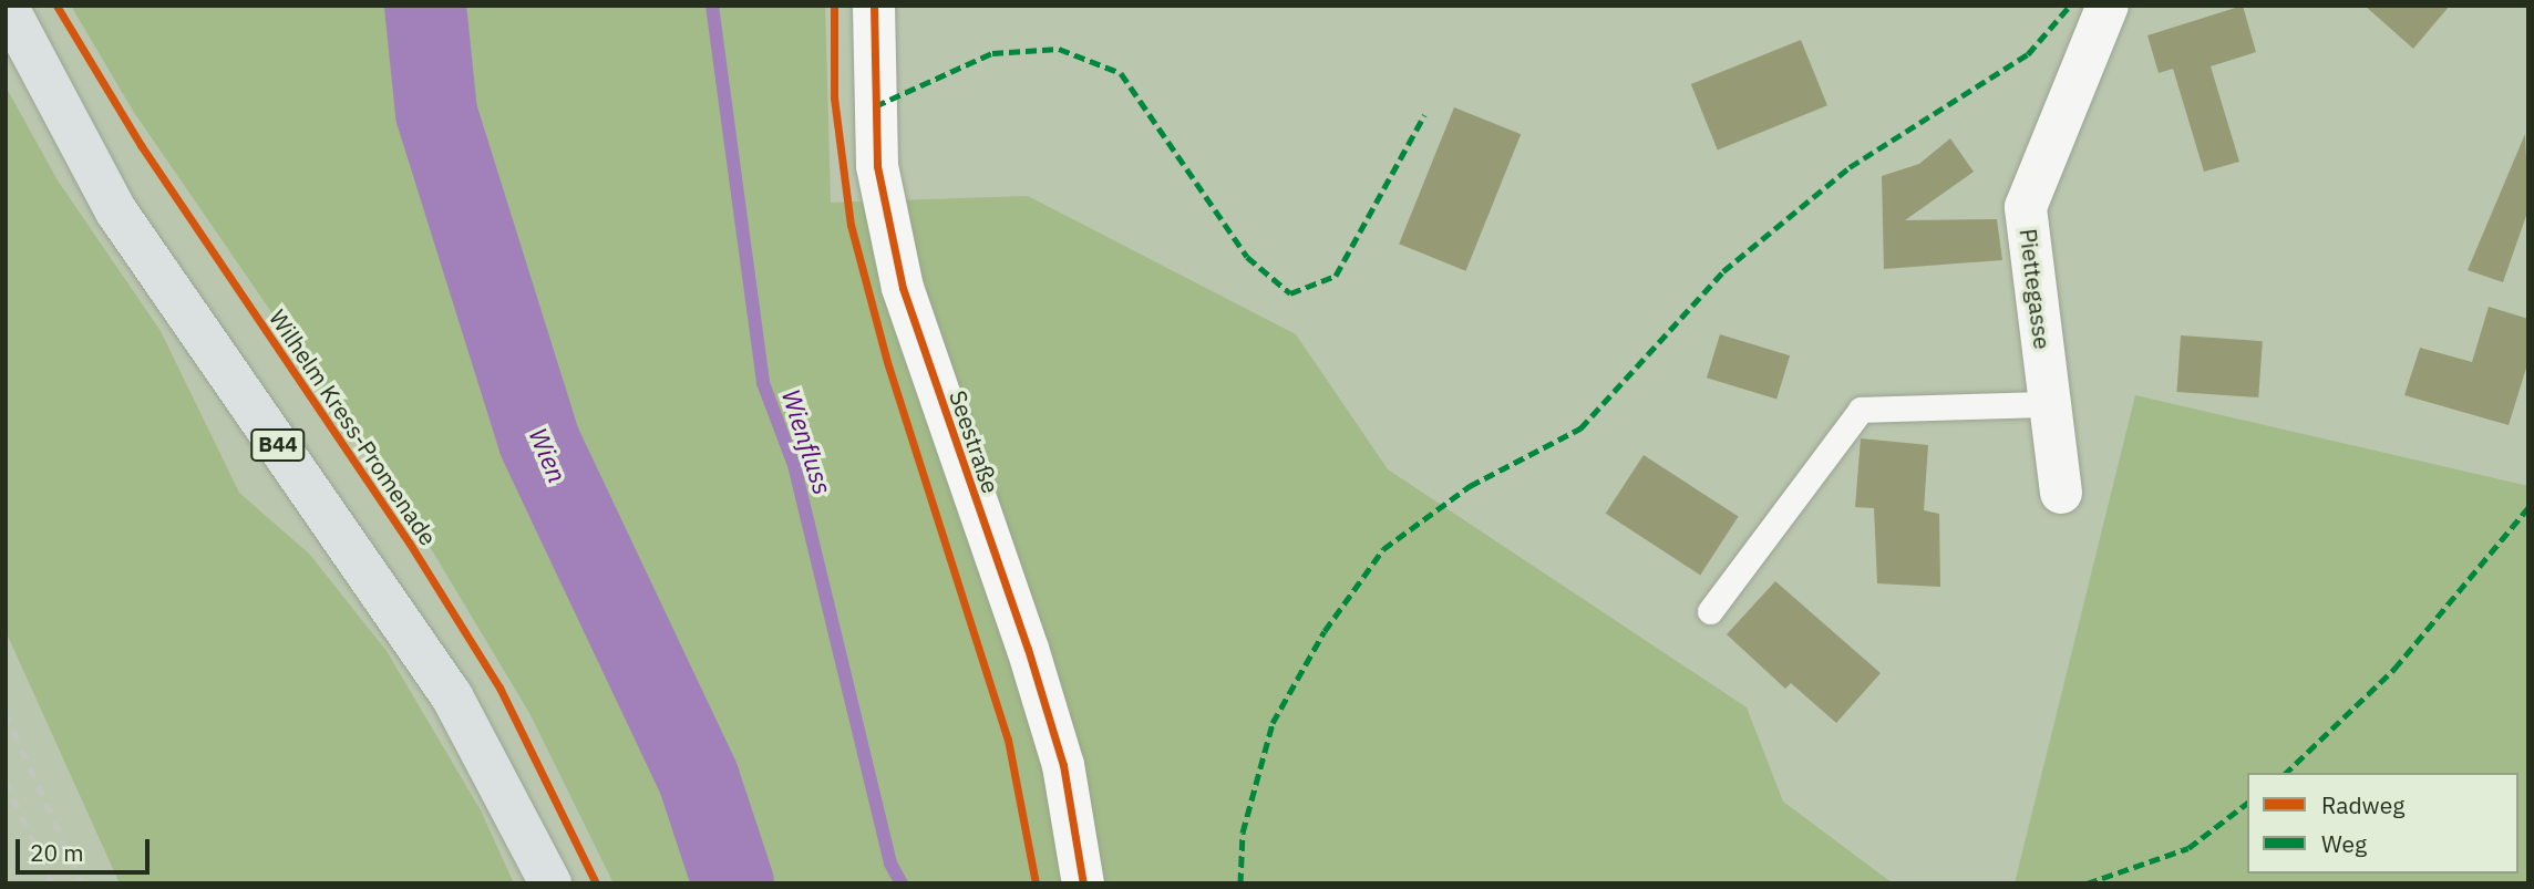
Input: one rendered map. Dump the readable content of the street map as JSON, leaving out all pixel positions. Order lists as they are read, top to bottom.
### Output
{
  "streets": {
    "main road": ["B44"],
    "street": ["Piettegasse", "Seestraße"],
    "cycle path": ["Wilhelm Kress-Promenade"]
  },
  "water": ["Wienfluss", "Wien"],
  "legend": ["Radweg", "Weg"],
  "scale_bar": "20 m"
}
